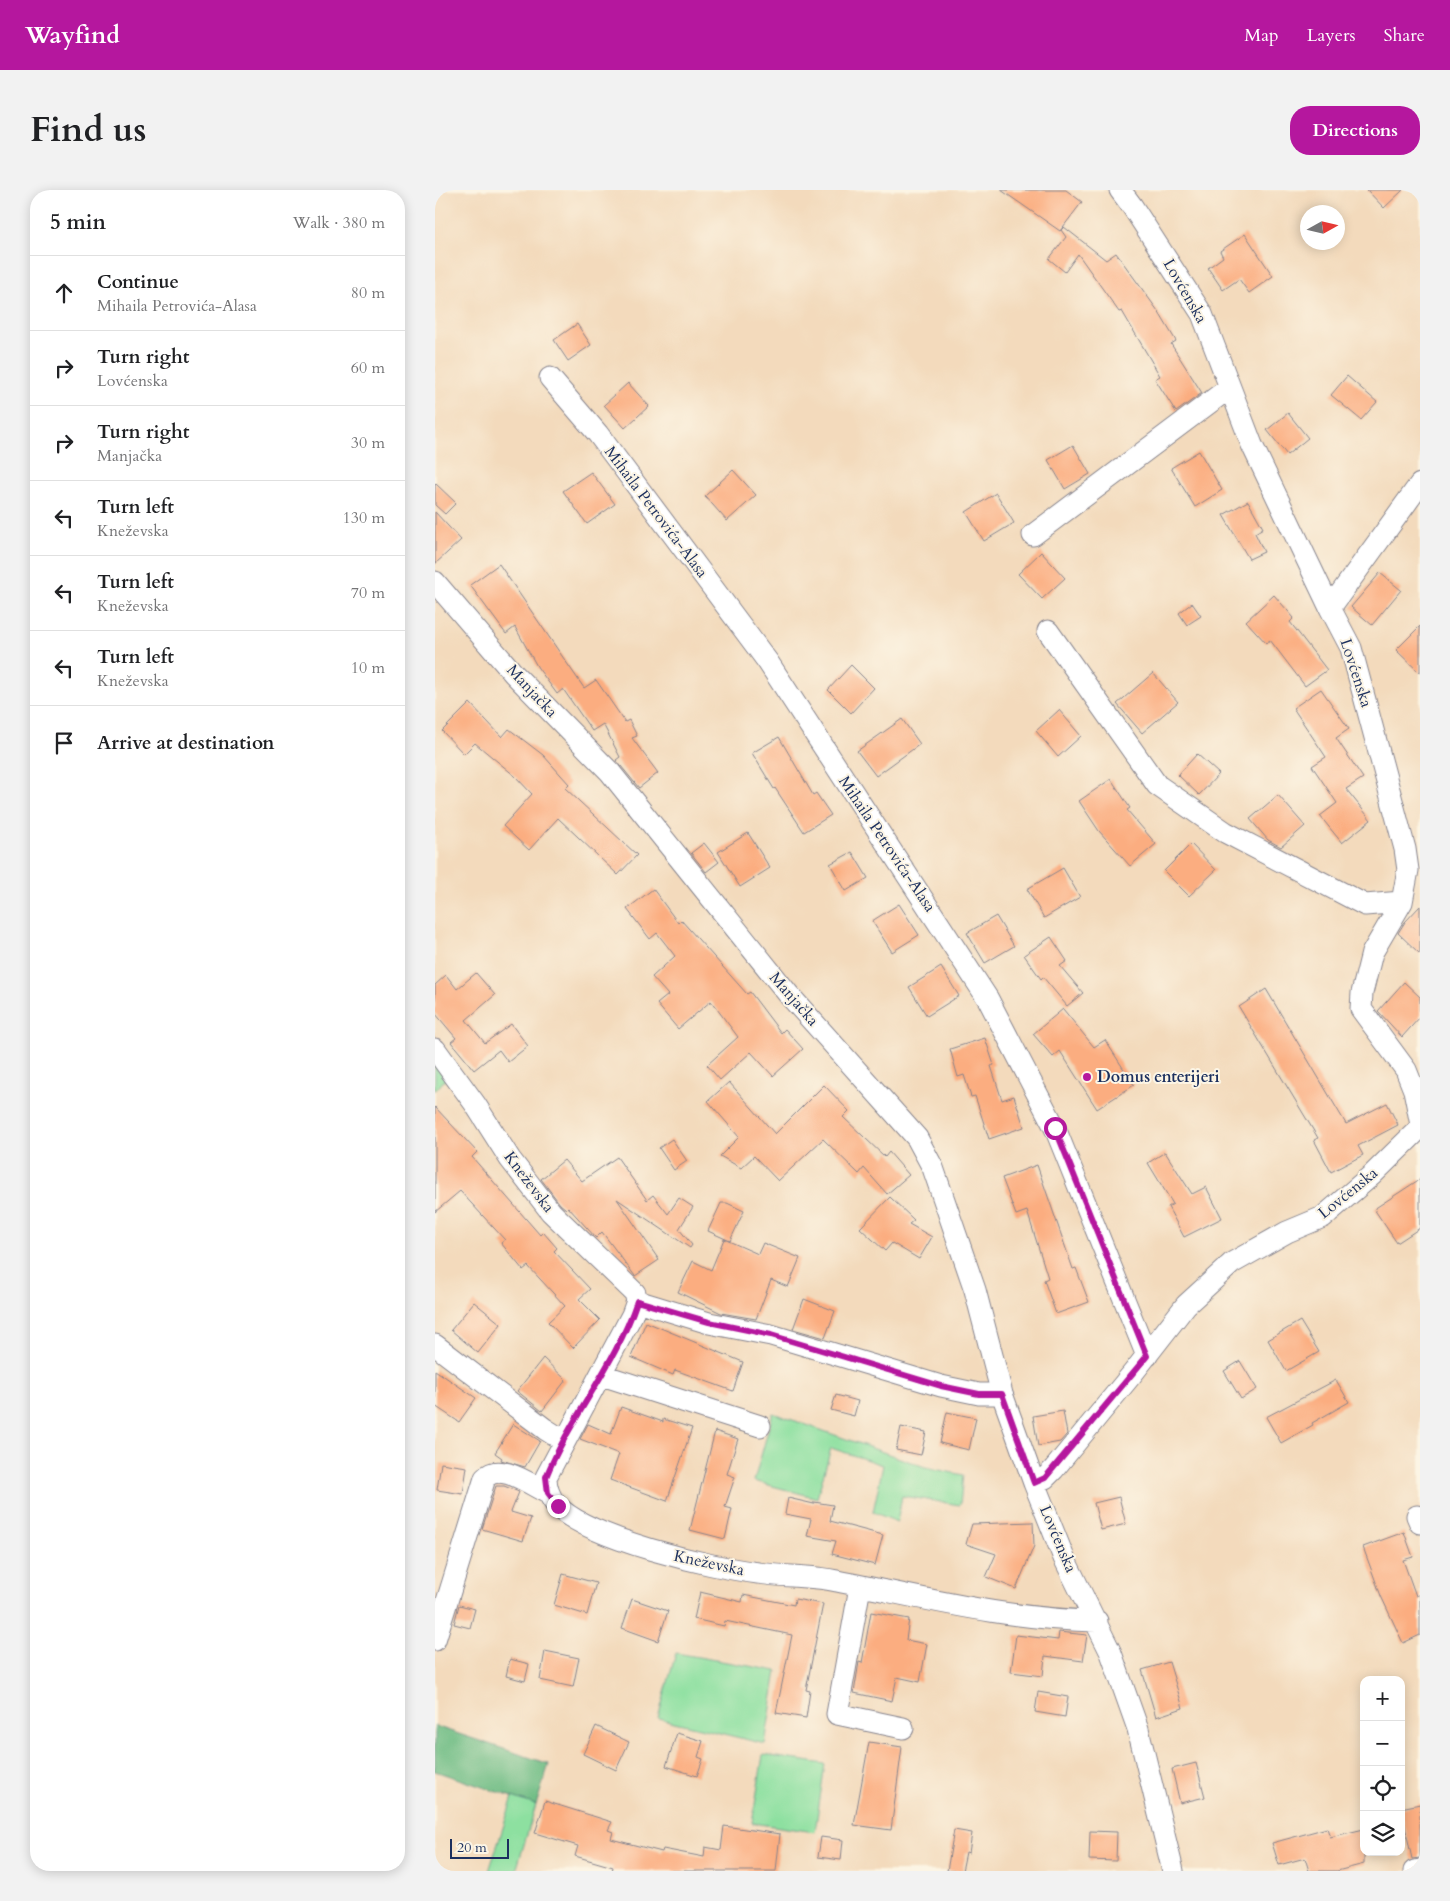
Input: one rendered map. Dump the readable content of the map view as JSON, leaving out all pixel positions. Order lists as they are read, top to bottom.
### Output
{
  "streets": {
    "street": [
      "Lovćenska",
      "Mihaila Petrovića-Alasa",
      "Manjačka",
      "Kneževska"
    ]
  },
  "crossings": [
    ["Lovćenska", "Mihaila Petrovića-Alasa"],
    ["Lovćenska", "Manjačka"],
    ["Lovćenska", "Kneževska"]
  ],
  "places": ["Domus enterijeri"],
  "scale_bar": "20 m",
  "north": "right",
  "page": {
    "header": "Wayfind",
    "nav": ["Map", "Layers", "Share"],
    "title": "Find us",
    "buttons": "Directions",
    "heading": ["5 min", "Walk · 380 m"],
    "list": [
      ["Continue", "Mihaila Petrovića-Alasa", "80 m"],
      ["Turn right", "Lovćenska", "60 m"],
      ["Turn right", "Manjačka", "30 m"],
      ["Turn left", "Kneževska", "130 m"],
      ["Turn left", "Kneževska", "70 m"],
      ["Turn left", "Kneževska", "10 m"],
      "Arrive at destination"
    ],
    "map_buttons": ["+", "−"],
    "scale": "20 m"
  }
}
